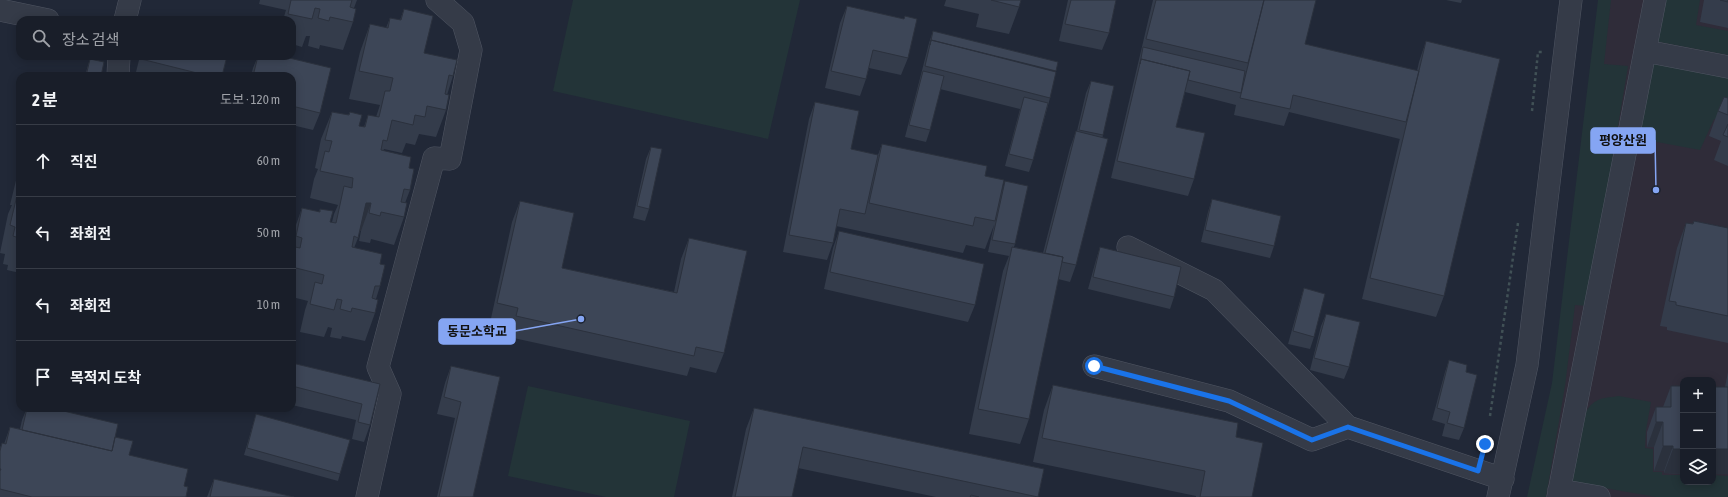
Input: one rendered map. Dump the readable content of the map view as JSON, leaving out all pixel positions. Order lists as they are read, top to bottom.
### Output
{
  "places": ["평양산원", "동문소학교"],
  "page": {
    "search": "장소 검색",
    "heading": ["2 분", "도보 · 120 m"],
    "list": [
      ["직진", "60 m"],
      ["좌회전", "50 m"],
      ["좌회전", "10 m"],
      "목적지 도착"
    ],
    "map_buttons": ["+", "−"]
  }
}
